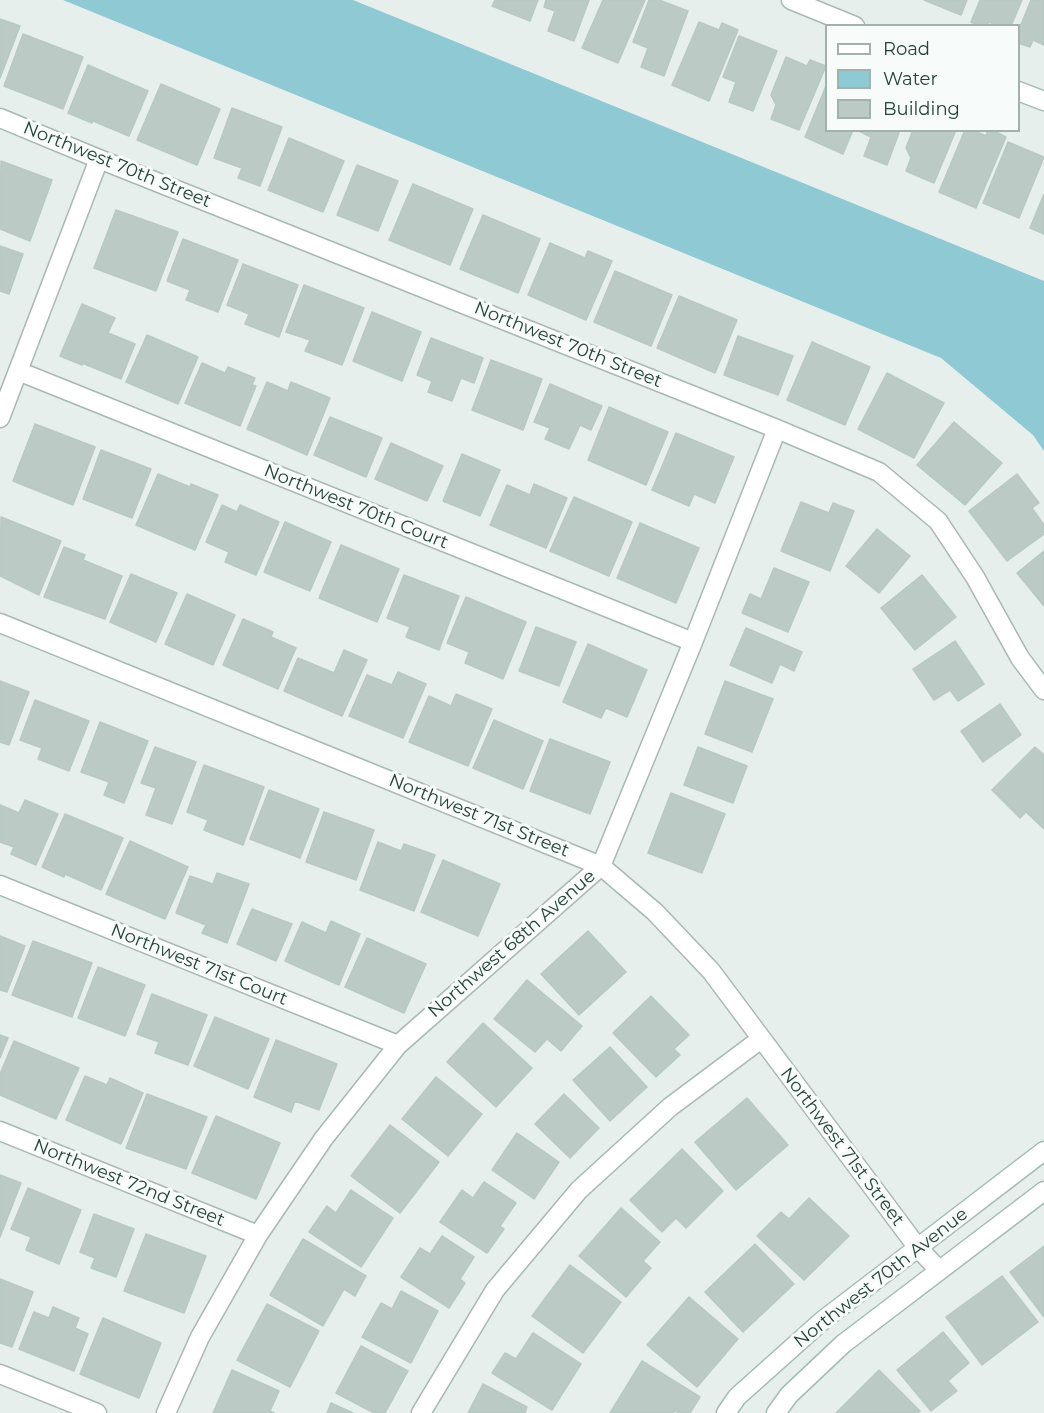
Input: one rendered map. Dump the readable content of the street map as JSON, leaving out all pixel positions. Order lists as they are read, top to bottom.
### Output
{
  "streets": {
    "street": [
      "Northwest 70th Street",
      "Northwest 70th Court",
      "Northwest 71st Street",
      "Northwest 68th Avenue",
      "Northwest 71st Court",
      "Northwest 72nd Street",
      "Northwest 70th Avenue"
    ]
  },
  "crossings": [
    ["Northwest 70th Street", "Northwest 68th Avenue"],
    ["Northwest 70th Court", "Northwest 68th Avenue"],
    ["Northwest 71st Street", "Northwest 68th Avenue"],
    ["Northwest 71st Street", "Northwest 70th Avenue"],
    ["Northwest 68th Avenue", "Northwest 71st Court"],
    ["Northwest 68th Avenue", "Northwest 72nd Street"]
  ],
  "legend": ["Road", "Water", "Building"]
}
